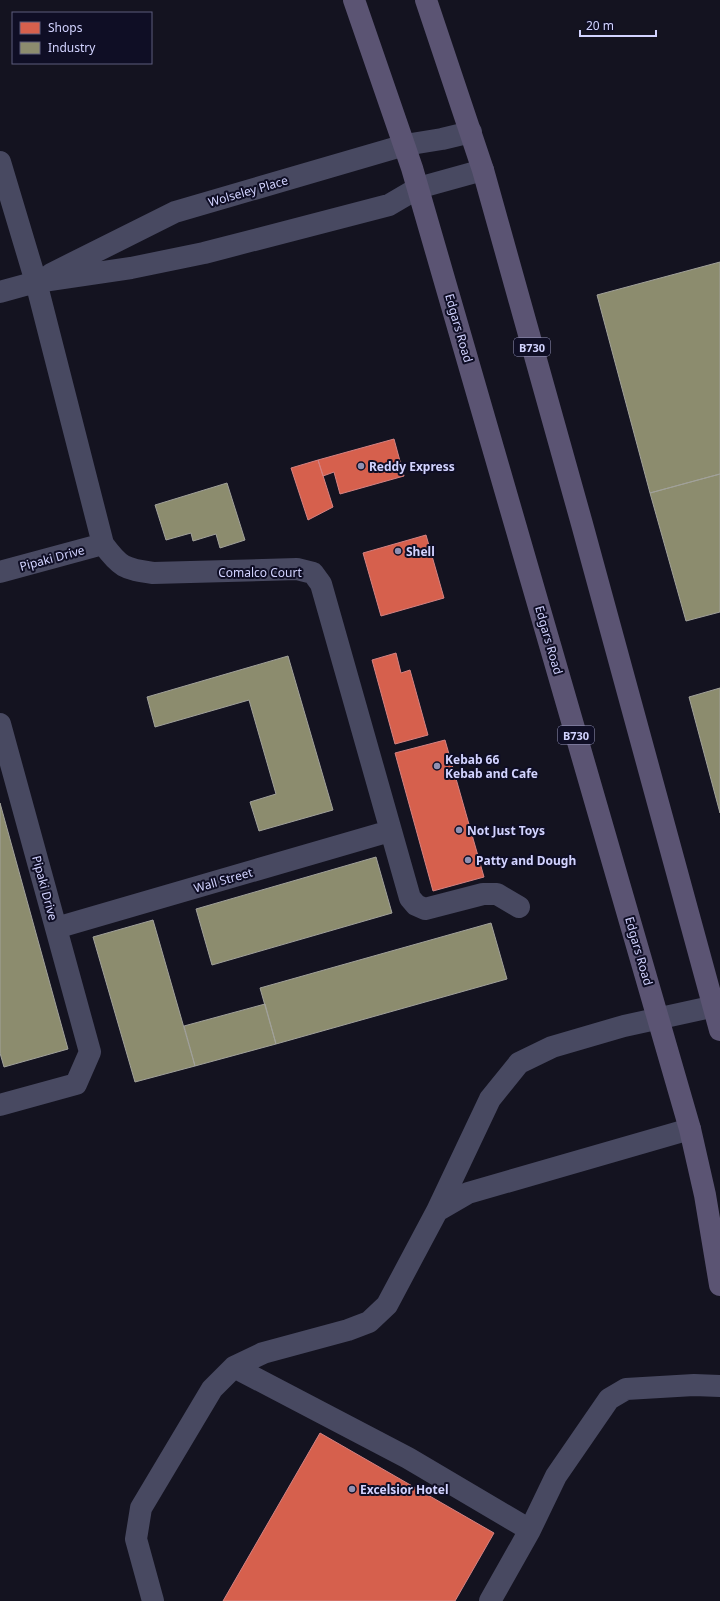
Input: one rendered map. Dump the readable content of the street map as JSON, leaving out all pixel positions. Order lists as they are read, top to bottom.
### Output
{
  "streets": {
    "main road": ["Edgars Road", "B730"],
    "street": [
      "Wolseley Place",
      "Pipaki Drive",
      "Comalco Court",
      "Wall Street"
    ]
  },
  "crossings": [
    ["Wolseley Place", "Edgars Road"],
    ["Wolseley Place", "B730"],
    ["Wolseley Place", "Comalco Court"],
    ["Pipaki Drive", "Comalco Court"],
    ["Pipaki Drive", "Wall Street"],
    ["Comalco Court", "Wall Street"]
  ],
  "places": [
    "Reddy Express",
    "Shell",
    "Kebab 66 Kebab and Cafe",
    "Not Just Toys",
    "Patty and Dough",
    "Excelsior Hotel"
  ],
  "legend": ["Shops", "Industry"],
  "scale_bar": "20 m"
}
